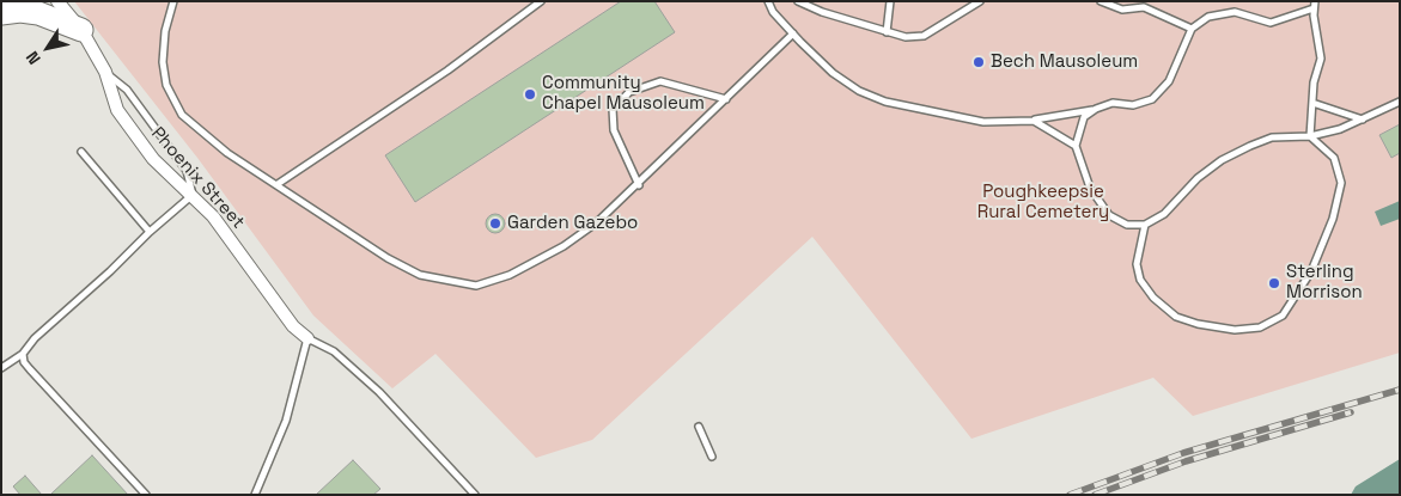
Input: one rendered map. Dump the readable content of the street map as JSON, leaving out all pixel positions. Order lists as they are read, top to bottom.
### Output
{
  "streets": {
    "street": ["Phoenix Street"]
  },
  "parks": ["Poughkeepsie Rural Cemetery"],
  "places": [
    "Bech Mausoleum",
    "Community Chapel Mausoleum",
    "Garden Gazebo",
    "Sterling Morrison"
  ],
  "north": "bottom left"
}
